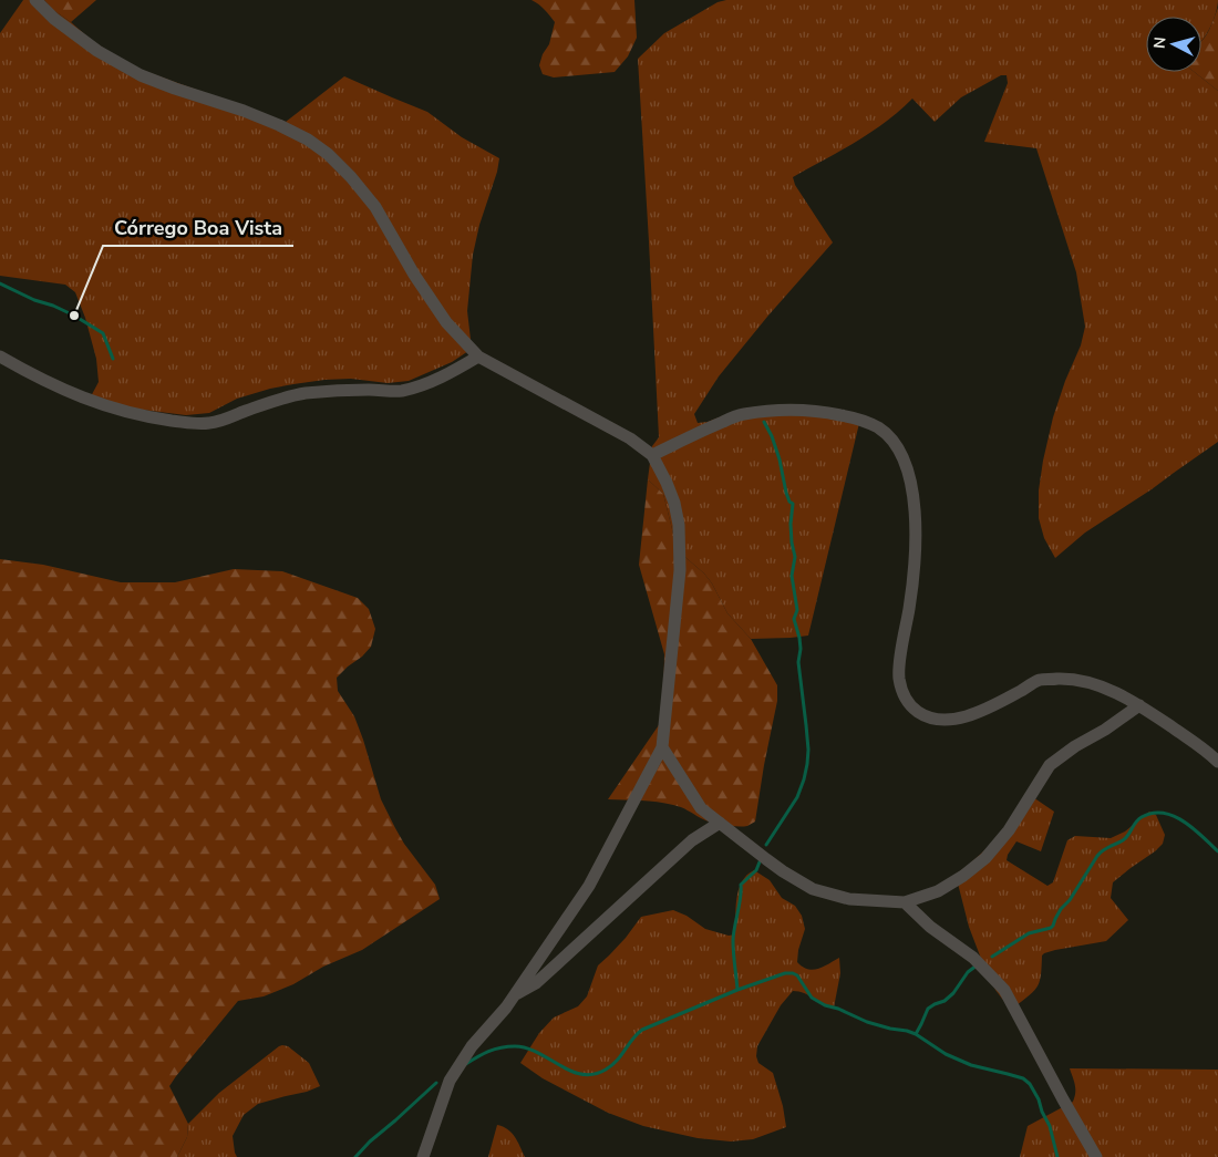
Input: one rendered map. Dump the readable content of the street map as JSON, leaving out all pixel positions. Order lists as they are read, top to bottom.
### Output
{
  "places": ["Córrego Boa Vista"],
  "north": "left"
}
